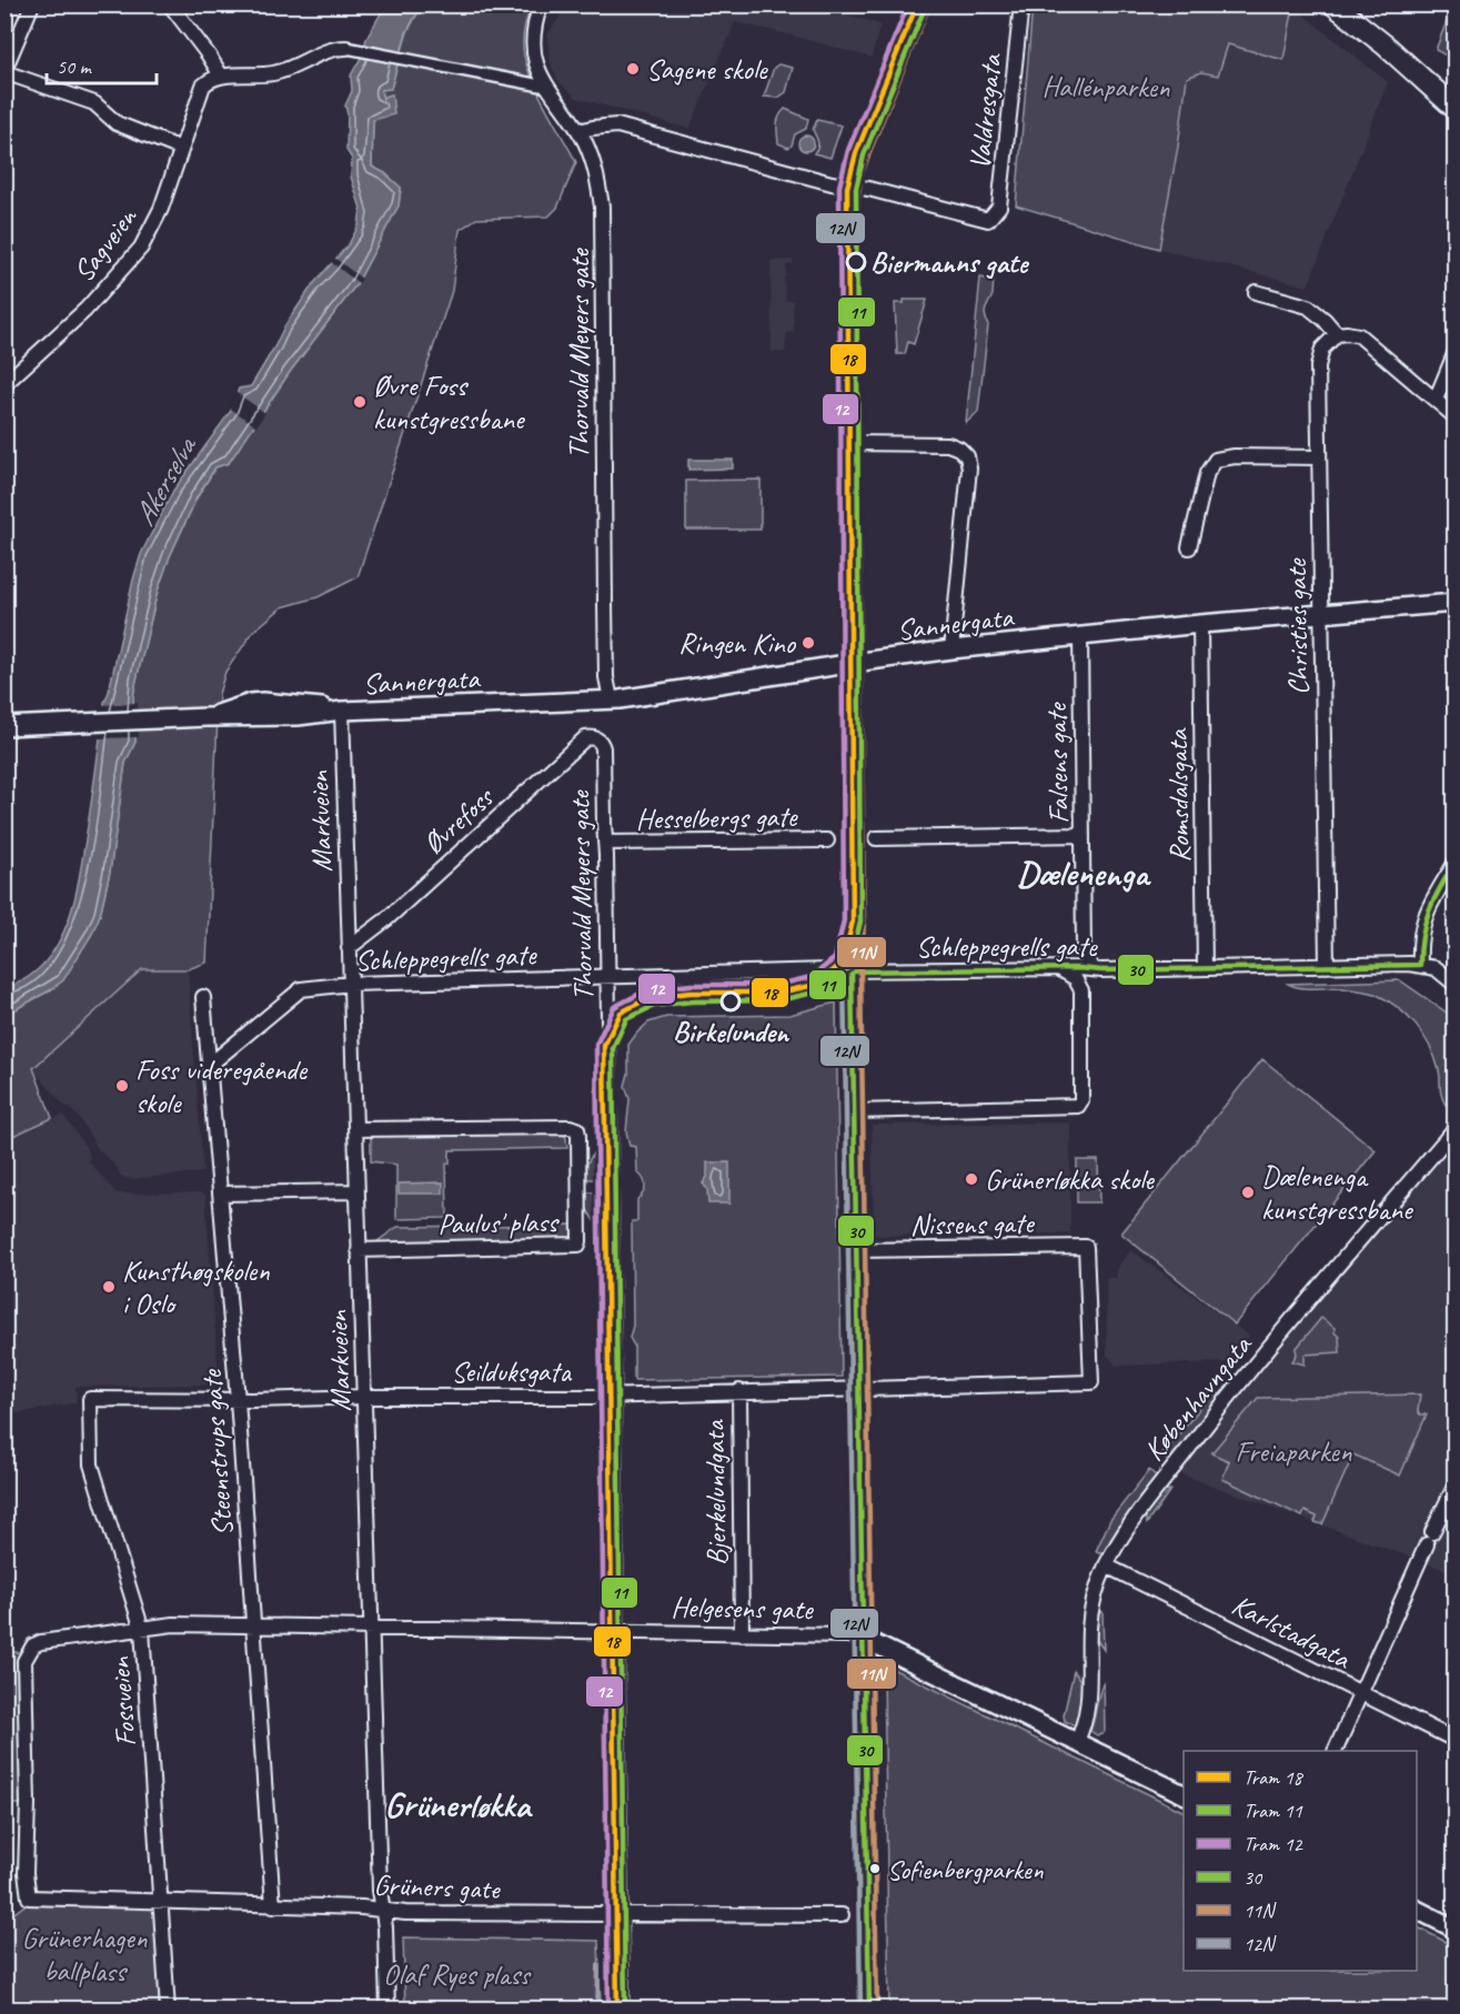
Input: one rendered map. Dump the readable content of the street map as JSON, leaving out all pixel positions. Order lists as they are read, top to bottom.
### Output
{
  "streets": {
    "street": [
      "Valdresgata",
      "Sagveien",
      "Thorvald Meyers gate",
      "Sannergata",
      "Christies gate",
      "Falsens gate",
      "Romsdalsgata",
      "Hesselbergs gate",
      "Øvrefoss",
      "Markveien",
      "Schleppegrells gate",
      "Paulus' plass",
      "Nissens gate",
      "Seilduksgata",
      "Københavngata",
      "Steenstrups gate",
      "Bjerkelundgata",
      "Helgesens gate",
      "Karlstadgata",
      "Fossveien",
      "Grüners gate"
    ]
  },
  "crossings": [
    ["Thorvald Meyers gate", "Sannergata"],
    ["Thorvald Meyers gate", "Hesselbergs gate"],
    ["Thorvald Meyers gate", "Øvrefoss"],
    ["Thorvald Meyers gate", "Schleppegrells gate"],
    ["Thorvald Meyers gate", "Seilduksgata"],
    ["Thorvald Meyers gate", "Helgesens gate"],
    ["Thorvald Meyers gate", "Grüners gate"],
    ["Sannergata", "Christies gate"],
    ["Sannergata", "Falsens gate"],
    ["Sannergata", "Romsdalsgata"],
    ["Sannergata", "Markveien"],
    ["Christies gate", "Schleppegrells gate"],
    ["Falsens gate", "Schleppegrells gate"],
    ["Romsdalsgata", "Schleppegrells gate"],
    ["Øvrefoss", "Markveien"],
    ["Markveien", "Schleppegrells gate"],
    ["Markveien", "Paulus' plass"],
    ["Markveien", "Seilduksgata"],
    ["Markveien", "Helgesens gate"],
    ["Markveien", "Grüners gate"],
    ["Schleppegrells gate", "Steenstrups gate"],
    ["Nissens gate", "Seilduksgata"],
    ["Seilduksgata", "Steenstrups gate"],
    ["Seilduksgata", "Bjerkelundgata"],
    ["Seilduksgata", "Fossveien"],
    ["Københavngata", "Helgesens gate"],
    ["Københavngata", "Karlstadgata"],
    ["Steenstrups gate", "Helgesens gate"],
    ["Steenstrups gate", "Grüners gate"],
    ["Bjerkelundgata", "Helgesens gate"],
    ["Helgesens gate", "Fossveien"],
    ["Helgesens gate", "Grüners gate"],
    ["Fossveien", "Grüners gate"]
  ],
  "districts": ["Dælenenga", "Grünerløkka"],
  "water": ["Akerselva"],
  "parks": [
    "Hallénparken",
    "Freiaparken",
    "Grünerhagen ballplass",
    "Olaf Ryes plass"
  ],
  "places": [
    "Sagene skole",
    "Biermanns gate",
    "Øvre Foss kunstgressbane",
    "Ringen Kino",
    "Birkelunden",
    "Foss videregående skole",
    "Grünerløkka skole",
    "Dælenenga kunstgressbane",
    "Kunsthøgskolen i Oslo",
    "Sofienbergparken"
  ],
  "lines": [
    "tram line 18",
    "tram line 12",
    "transit line 12N",
    "tram line 11",
    "transit line 11N",
    "transit line 30"
  ],
  "legend": [
    "Tram 18",
    "Tram 11",
    "Tram 12",
    "30",
    "11N",
    "12N"
  ],
  "scale_bar": "50 m"
}
